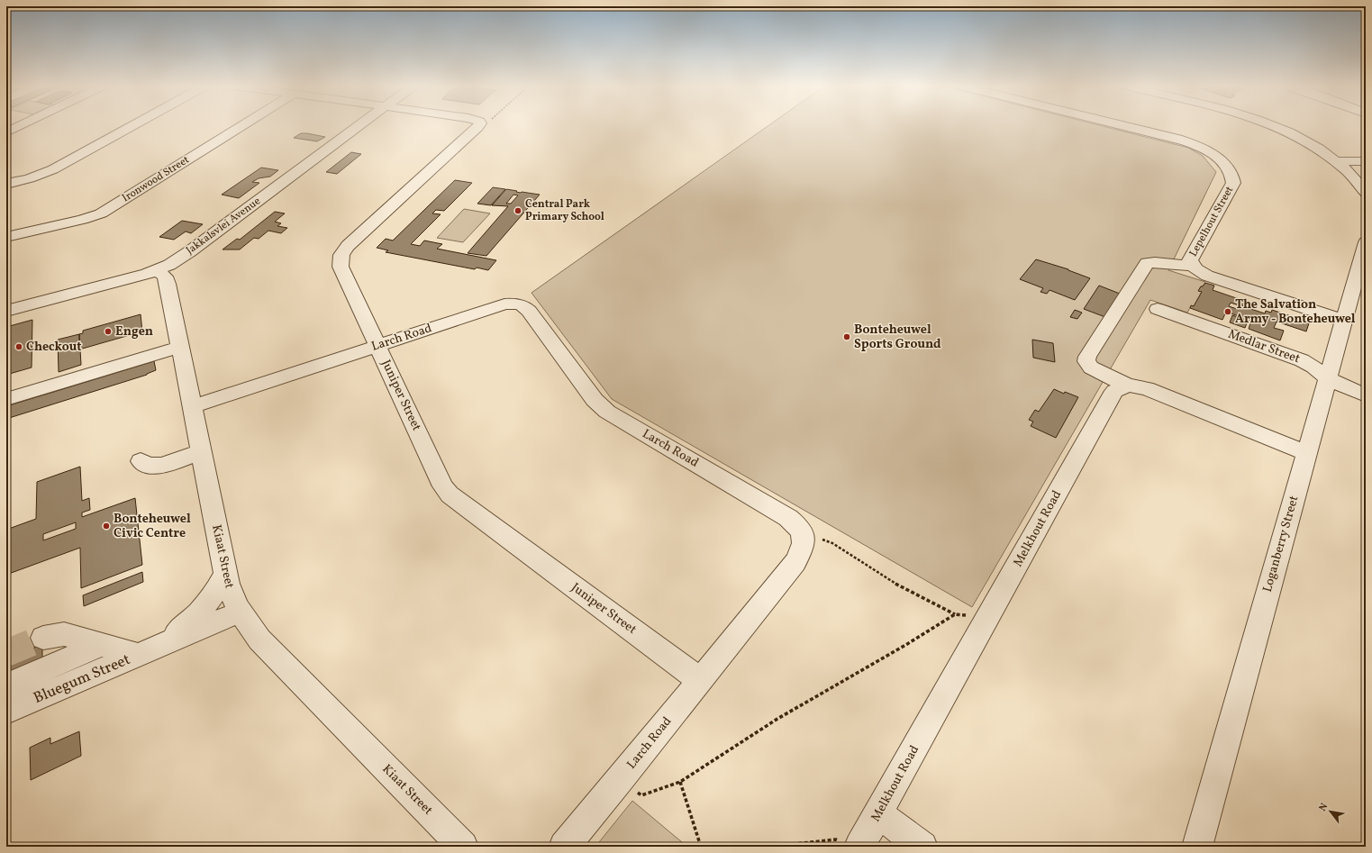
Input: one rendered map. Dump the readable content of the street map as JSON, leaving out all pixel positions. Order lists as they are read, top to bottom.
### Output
{
  "streets": {
    "street": [
      "Ironwood Street",
      "Lepelhout Street",
      "Jakkalsvlei Avenue",
      "Larch Road",
      "Medlar Street",
      "Juniper Street",
      "Melkhout Road",
      "Loganberry Street",
      "Kiaat Street",
      "Bluegum Street"
    ]
  },
  "crossings": [
    ["Lepelhout Street", "Loganberry Street"],
    ["Jakkalsvlei Avenue", "Kiaat Street"],
    ["Larch Road", "Juniper Street"],
    ["Larch Road", "Kiaat Street"],
    ["Medlar Street", "Loganberry Street"],
    ["Kiaat Street", "Bluegum Street"]
  ],
  "places": [
    "Central Park Primary School",
    "The Salvation Army - Bonteheuwel",
    "Engen",
    "Bonteheuwel Sports Ground",
    "Checkout",
    "Bonteheuwel Civic Centre"
  ],
  "north": "top left"
}
